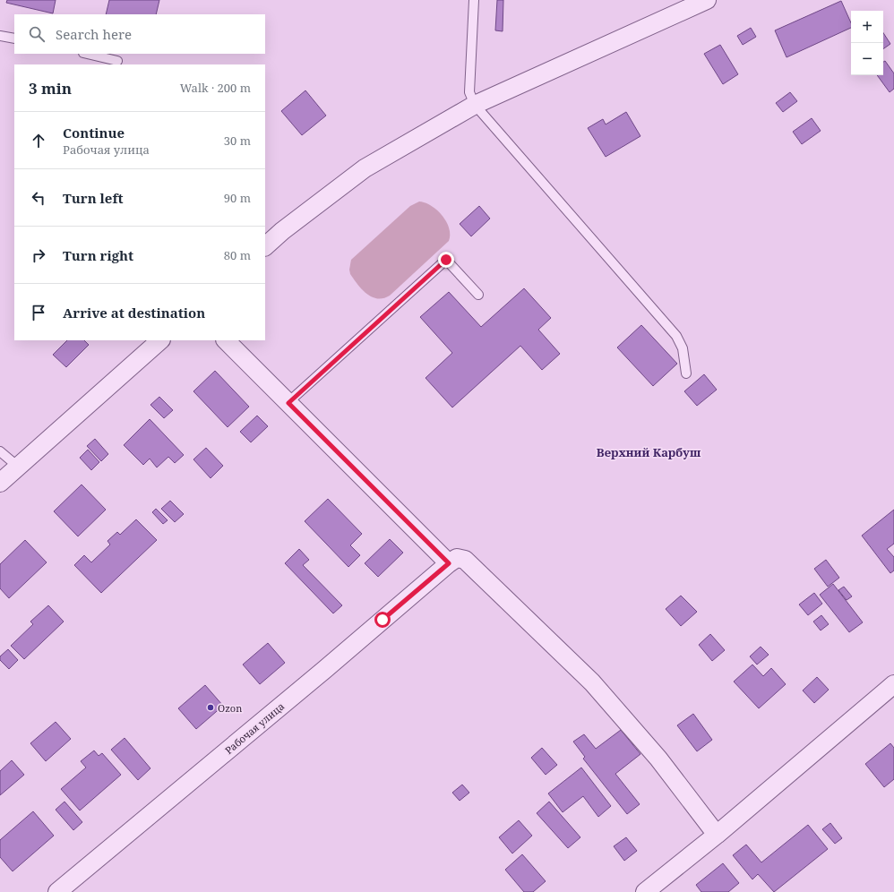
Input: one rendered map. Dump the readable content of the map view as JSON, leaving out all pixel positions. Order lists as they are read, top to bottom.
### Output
{
  "streets": {
    "street": ["Рабочая улица"]
  },
  "districts": ["Верхний Карбуш"],
  "places": ["Ozon"],
  "page": {
    "map_buttons": ["+", "−"],
    "search": "Search here",
    "heading": ["3 min", "Walk · 200 m"],
    "list": [
      ["Continue", "Рабочая улица", "30 m"],
      ["Turn left", "90 m"],
      ["Turn right", "80 m"],
      "Arrive at destination"
    ]
  }
}
